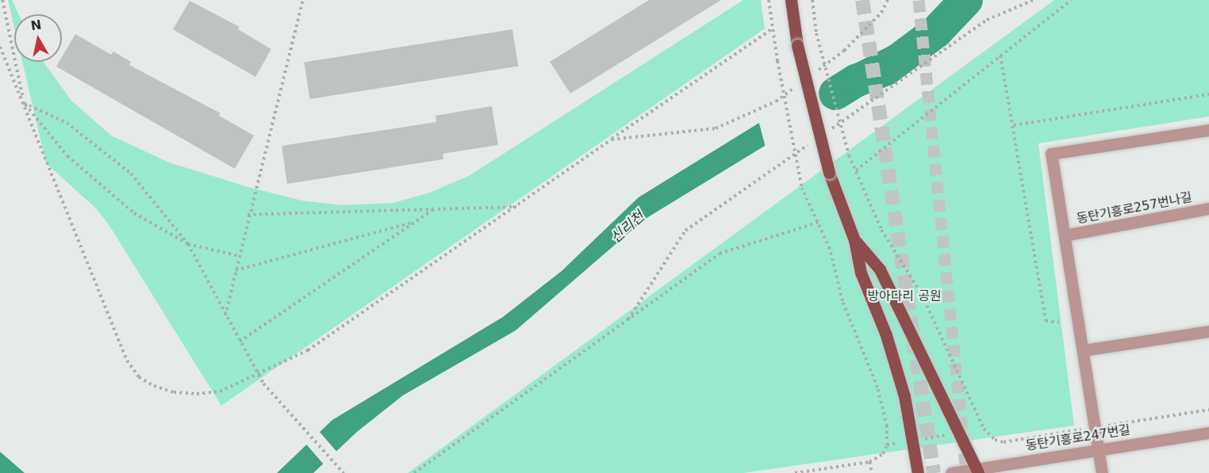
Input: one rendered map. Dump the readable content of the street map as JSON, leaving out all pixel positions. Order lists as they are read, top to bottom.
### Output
{
  "streets": {
    "street": ["동탄기흥로257번나길", "동탄기흥로247번길"]
  },
  "water": ["신리천"],
  "parks": ["방아다리 공원"],
  "north": "top"
}
